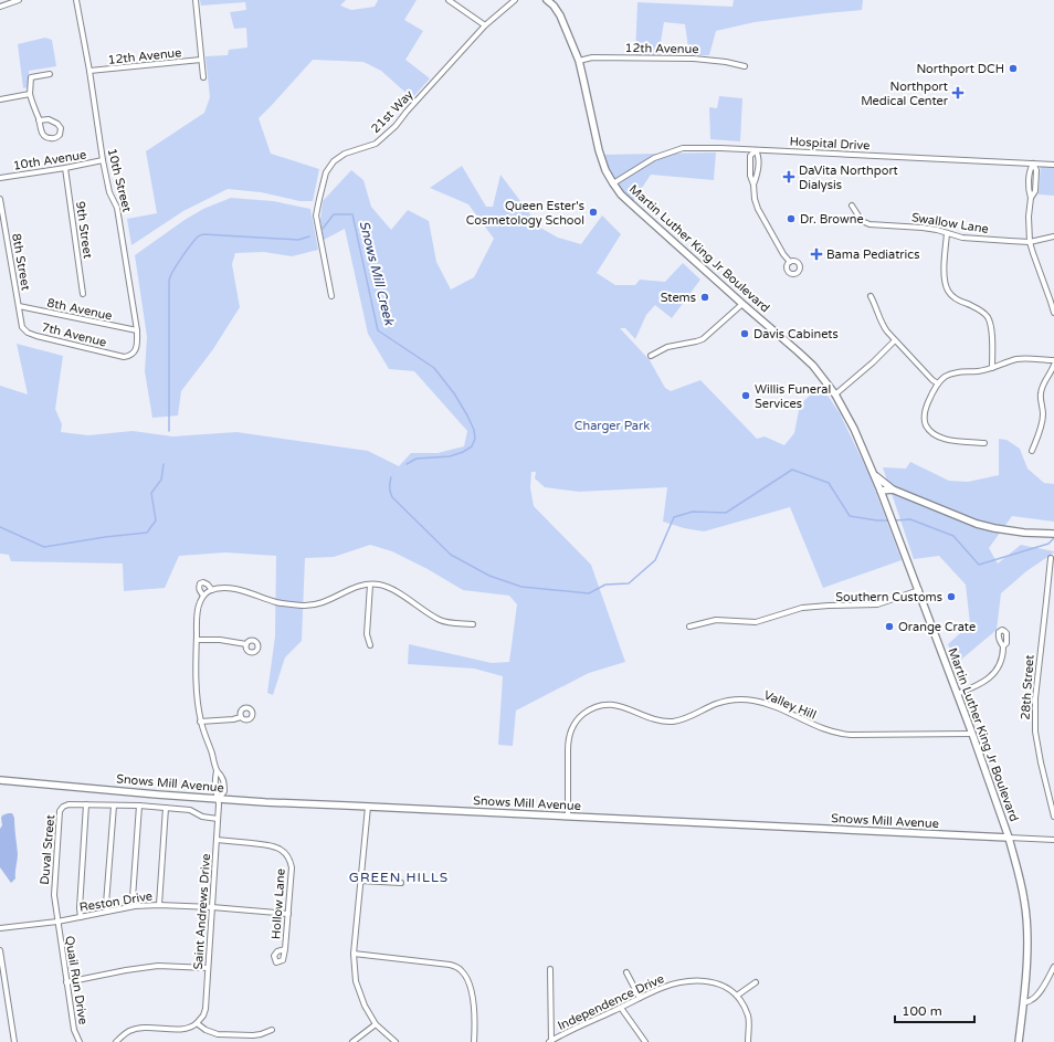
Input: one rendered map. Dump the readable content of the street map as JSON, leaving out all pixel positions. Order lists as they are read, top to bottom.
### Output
{
  "streets": {
    "main road": ["Martin Luther King Jr Boulevard", "Snows Mill Avenue"],
    "street": [
      "12th Avenue",
      "21st Way",
      "Hospital Drive",
      "10th Avenue",
      "10th Street",
      "Swallow Lane",
      "9th Street",
      "8th Street",
      "8th Avenue",
      "7th Avenue",
      "28th Street",
      "Valley Hill",
      "Duval Street",
      "Reston Drive",
      "Hollow Lane",
      "Saint Andrews Drive",
      "Quail Run Drive",
      "Independence Drive"
    ]
  },
  "crossings": [
    ["12th Avenue", "10th Street"],
    ["12th Avenue", "Martin Luther King Jr Boulevard"],
    ["Hospital Drive", "Martin Luther King Jr Boulevard"],
    ["10th Avenue", "10th Street"],
    ["10th Avenue", "9th Street"],
    ["10th Street", "8th Avenue"],
    ["10th Street", "7th Avenue"],
    ["Martin Luther King Jr Boulevard", "Valley Hill"],
    ["Martin Luther King Jr Boulevard", "Snows Mill Avenue"],
    ["8th Street", "8th Avenue"],
    ["8th Street", "7th Avenue"],
    ["Valley Hill", "Snows Mill Avenue"],
    ["Snows Mill Avenue", "Saint Andrews Drive"],
    ["Duval Street", "Reston Drive"],
    ["Duval Street", "Saint Andrews Drive"],
    ["Duval Street", "Quail Run Drive"],
    ["Reston Drive", "Hollow Lane"],
    ["Reston Drive", "Saint Andrews Drive"],
    ["Reston Drive", "Quail Run Drive"],
    ["Hollow Lane", "Saint Andrews Drive"]
  ],
  "districts": ["GREEN HILLS"],
  "water": ["Snows Mill Creek"],
  "parks": ["Charger Park"],
  "places": {
    "other": [
      "Northport DCH",
      "Queen Ester's Cosmetology School",
      "Dr. Browne",
      "Stems",
      "Davis Cabinets",
      "Willis Funeral Services",
      "Southern Customs",
      "Orange Crate"
    ],
    "health": ["Northport Medical Center", "DaVita Northport Dialysis", "Bama Pediatrics"]
  },
  "scale_bar": "100 m"
}
